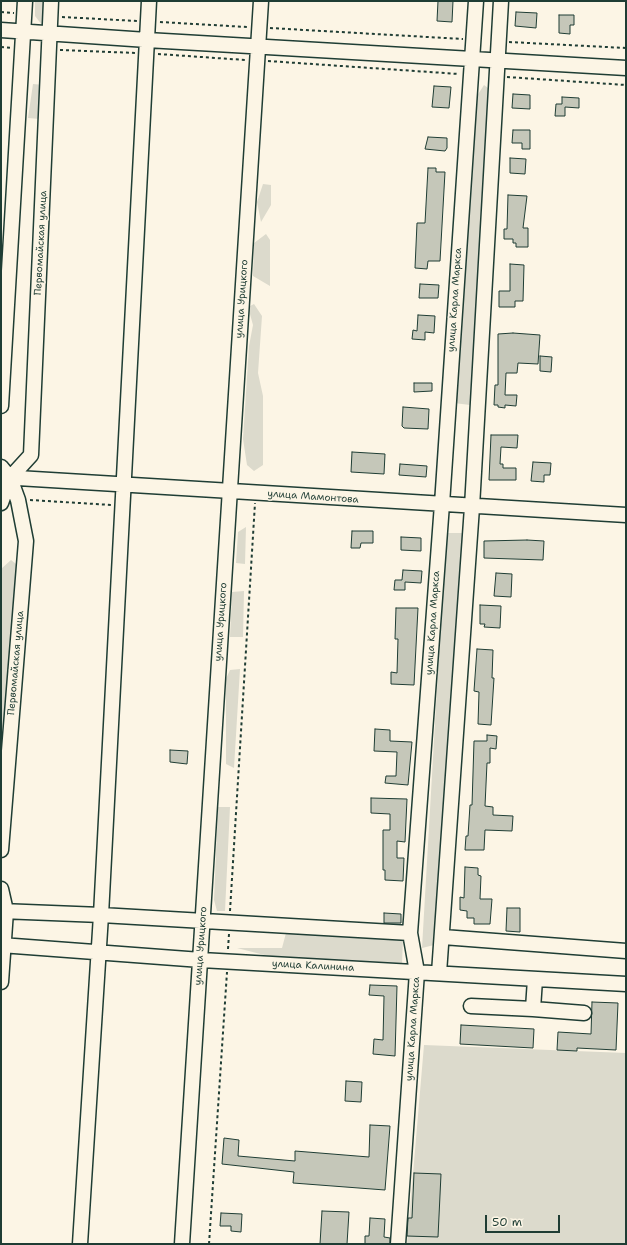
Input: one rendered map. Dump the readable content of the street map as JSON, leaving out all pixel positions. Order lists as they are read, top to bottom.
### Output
{
  "streets": {
    "street": [
      "Первомайская улица",
      "улица Урицкого",
      "улица Карла Маркса",
      "улица Мамонтова",
      "улица Калинина"
    ]
  },
  "crossings": [
    ["Первомайская улица", "улица Мамонтова"],
    ["улица Урицкого", "улица Мамонтова"],
    ["улица Урицкого", "улица Калинина"],
    ["улица Карла Маркса", "улица Мамонтова"],
    ["улица Карла Маркса", "улица Калинина"]
  ],
  "scale_bar": "50 m"
}
